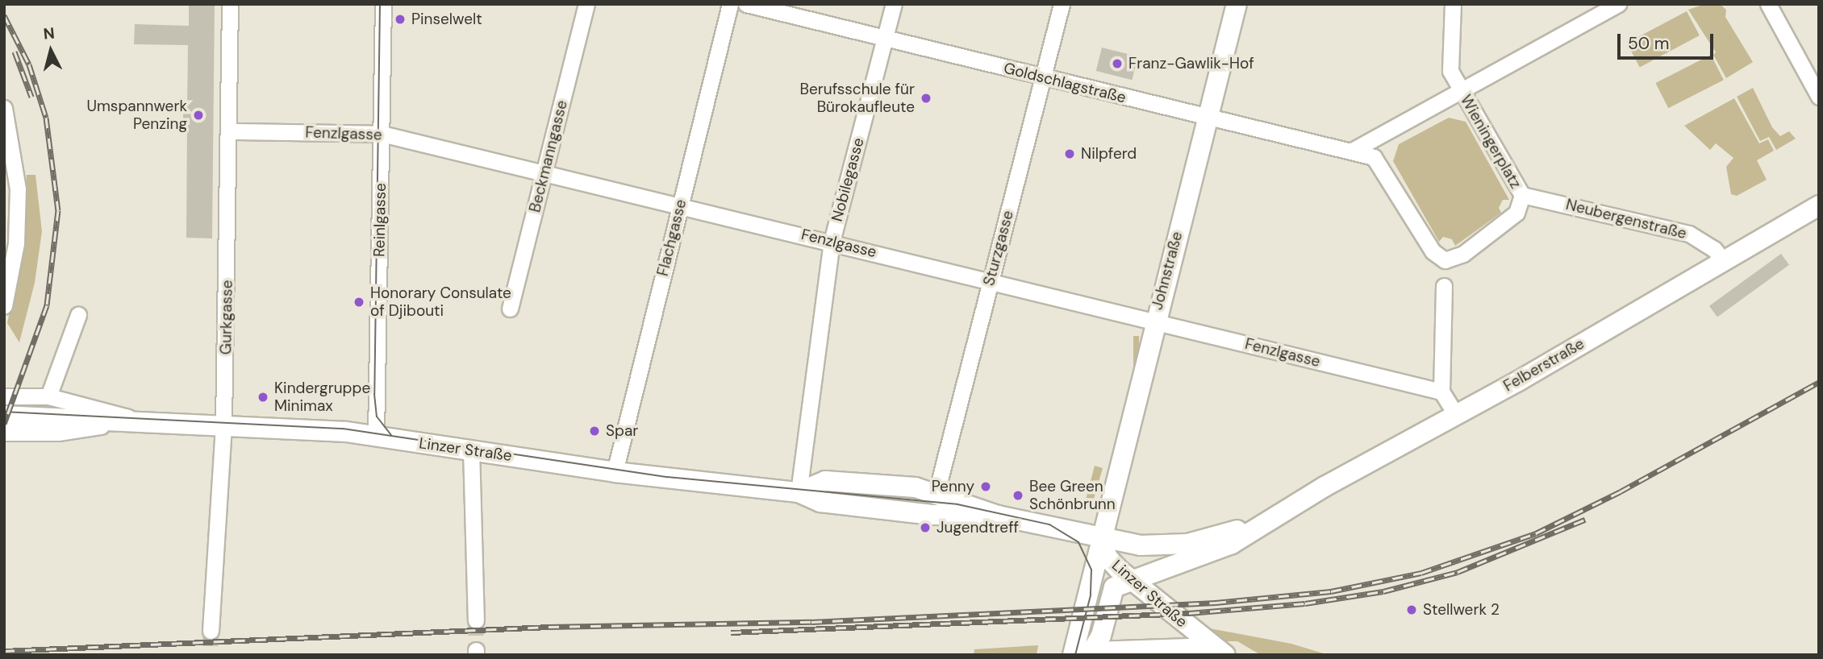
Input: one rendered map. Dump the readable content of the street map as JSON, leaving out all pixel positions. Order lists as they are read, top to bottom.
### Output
{
  "streets": {
    "main road": ["Johnstraße", "Felberstraße", "Linzer Straße"],
    "street": [
      "Goldschlagstraße",
      "Fenzlgasse",
      "Wieningerplatz",
      "Beckmanngasse",
      "Nobilegasse",
      "Neubergenstraße",
      "Reinlgasse",
      "Flachgasse",
      "Sturzgasse",
      "Gurkgasse"
    ]
  },
  "crossings": [
    ["Goldschlagstraße", "Wieningerplatz"],
    ["Goldschlagstraße", "Nobilegasse"],
    ["Goldschlagstraße", "Sturzgasse"],
    ["Goldschlagstraße", "Johnstraße"],
    ["Fenzlgasse", "Beckmanngasse"],
    ["Fenzlgasse", "Nobilegasse"],
    ["Fenzlgasse", "Reinlgasse"],
    ["Fenzlgasse", "Flachgasse"],
    ["Fenzlgasse", "Sturzgasse"],
    ["Fenzlgasse", "Johnstraße"],
    ["Fenzlgasse", "Gurkgasse"],
    ["Wieningerplatz", "Neubergenstraße"],
    ["Nobilegasse", "Linzer Straße"],
    ["Neubergenstraße", "Felberstraße"],
    ["Reinlgasse", "Linzer Straße"],
    ["Flachgasse", "Linzer Straße"],
    ["Sturzgasse", "Linzer Straße"],
    ["Johnstraße", "Felberstraße"],
    ["Johnstraße", "Linzer Straße"],
    ["Gurkgasse", "Linzer Straße"],
    ["Felberstraße", "Linzer Straße"]
  ],
  "places": [
    "Pinselwelt",
    "Franz-Gawlik-Hof",
    "Berufsschule für Bürokaufleute",
    "Umspannwerk Penzing",
    "Nilpferd",
    "Honorary Consulate of Djibouti",
    "Kindergruppe Minimax",
    "Spar",
    "Penny",
    "Bee Green Schönbrunn",
    "Jugendtreff",
    "Stellwerk 2"
  ],
  "scale_bar": "50 m",
  "north": "top"
}
